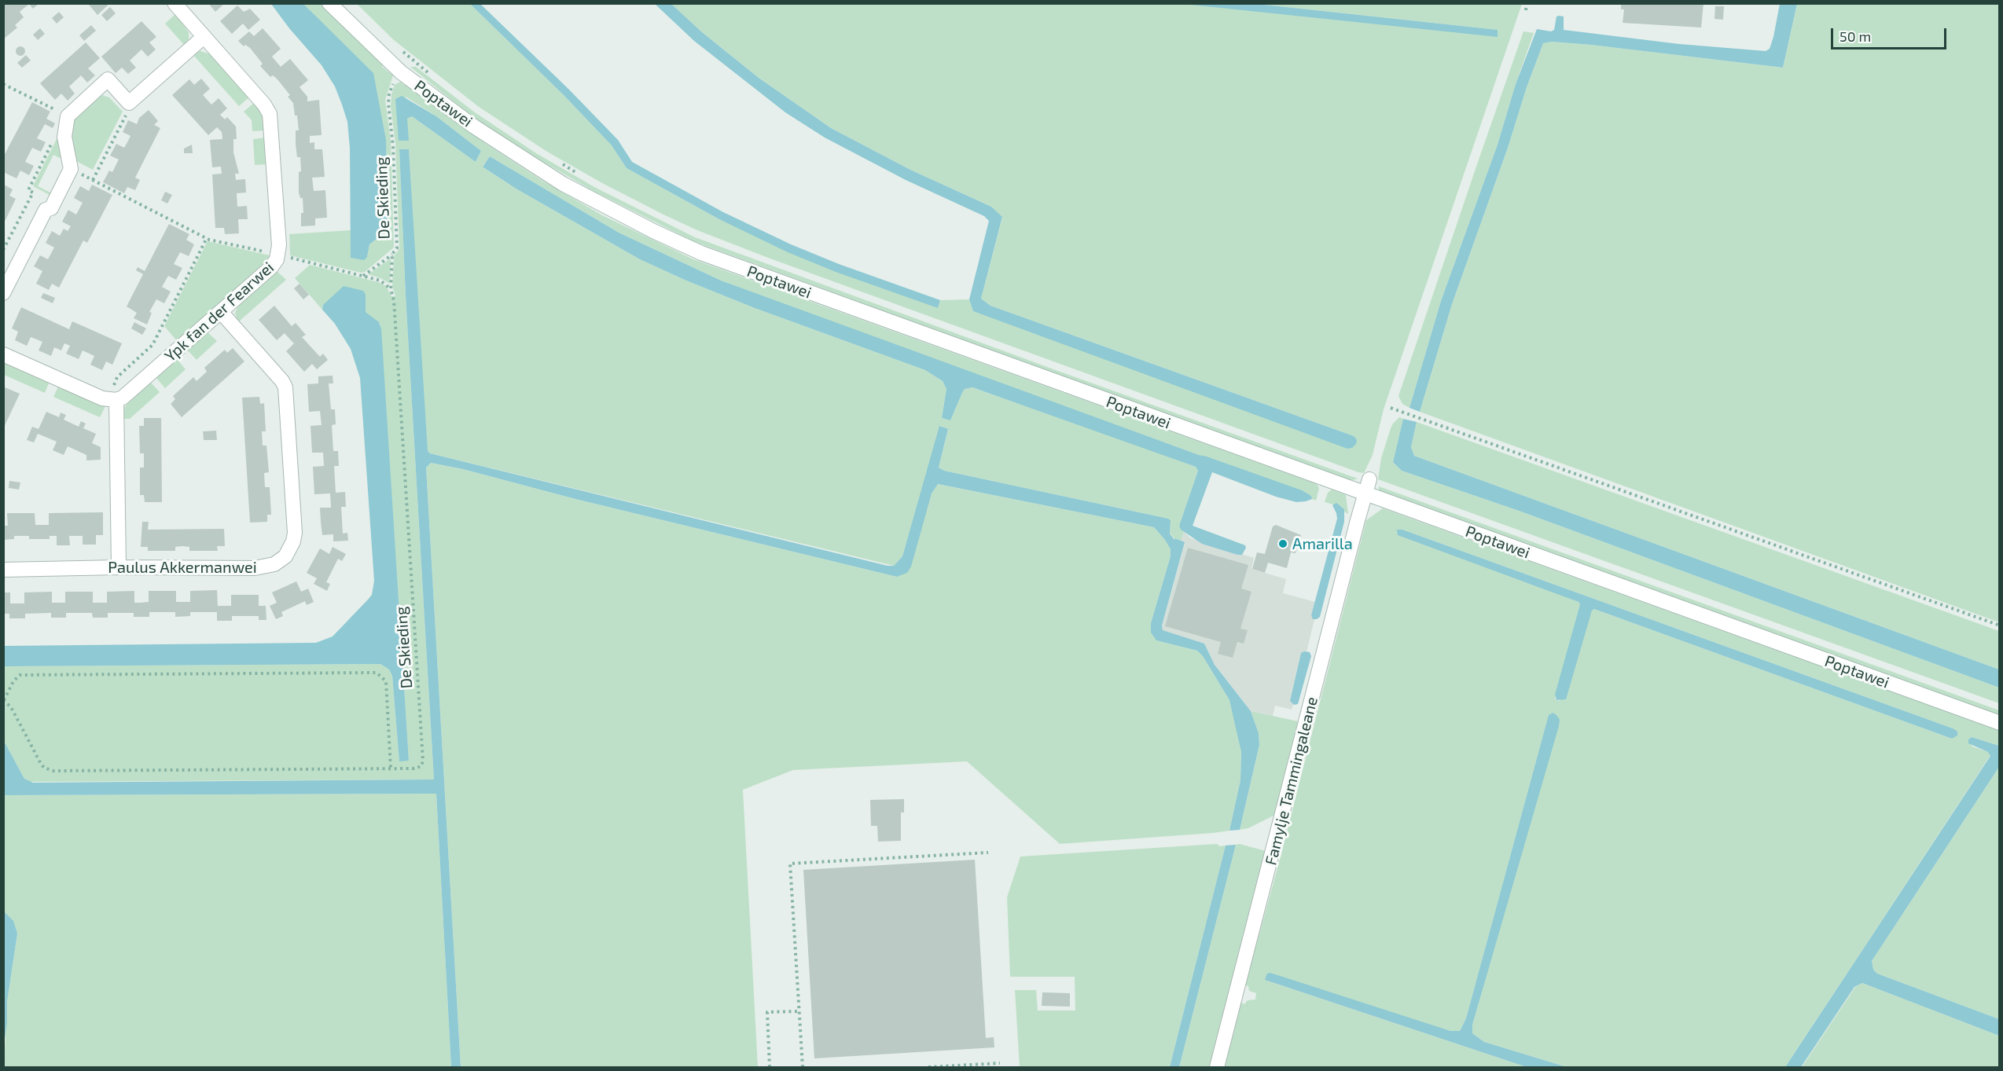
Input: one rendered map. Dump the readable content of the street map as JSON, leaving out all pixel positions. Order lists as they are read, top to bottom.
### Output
{
  "streets": {
    "street": [
      "Poptawei",
      "Ypk fan der Fearwei",
      "Paulus Akkermanwei",
      "Famylje Tammingaleane"
    ],
    "path": ["De Skieding"]
  },
  "crossings": [
    ["Poptawei", "Famylje Tammingaleane"],
    ["Ypk fan der Fearwei", "Paulus Akkermanwei"]
  ],
  "places": ["Amarilla"],
  "scale_bar": "50 m"
}
